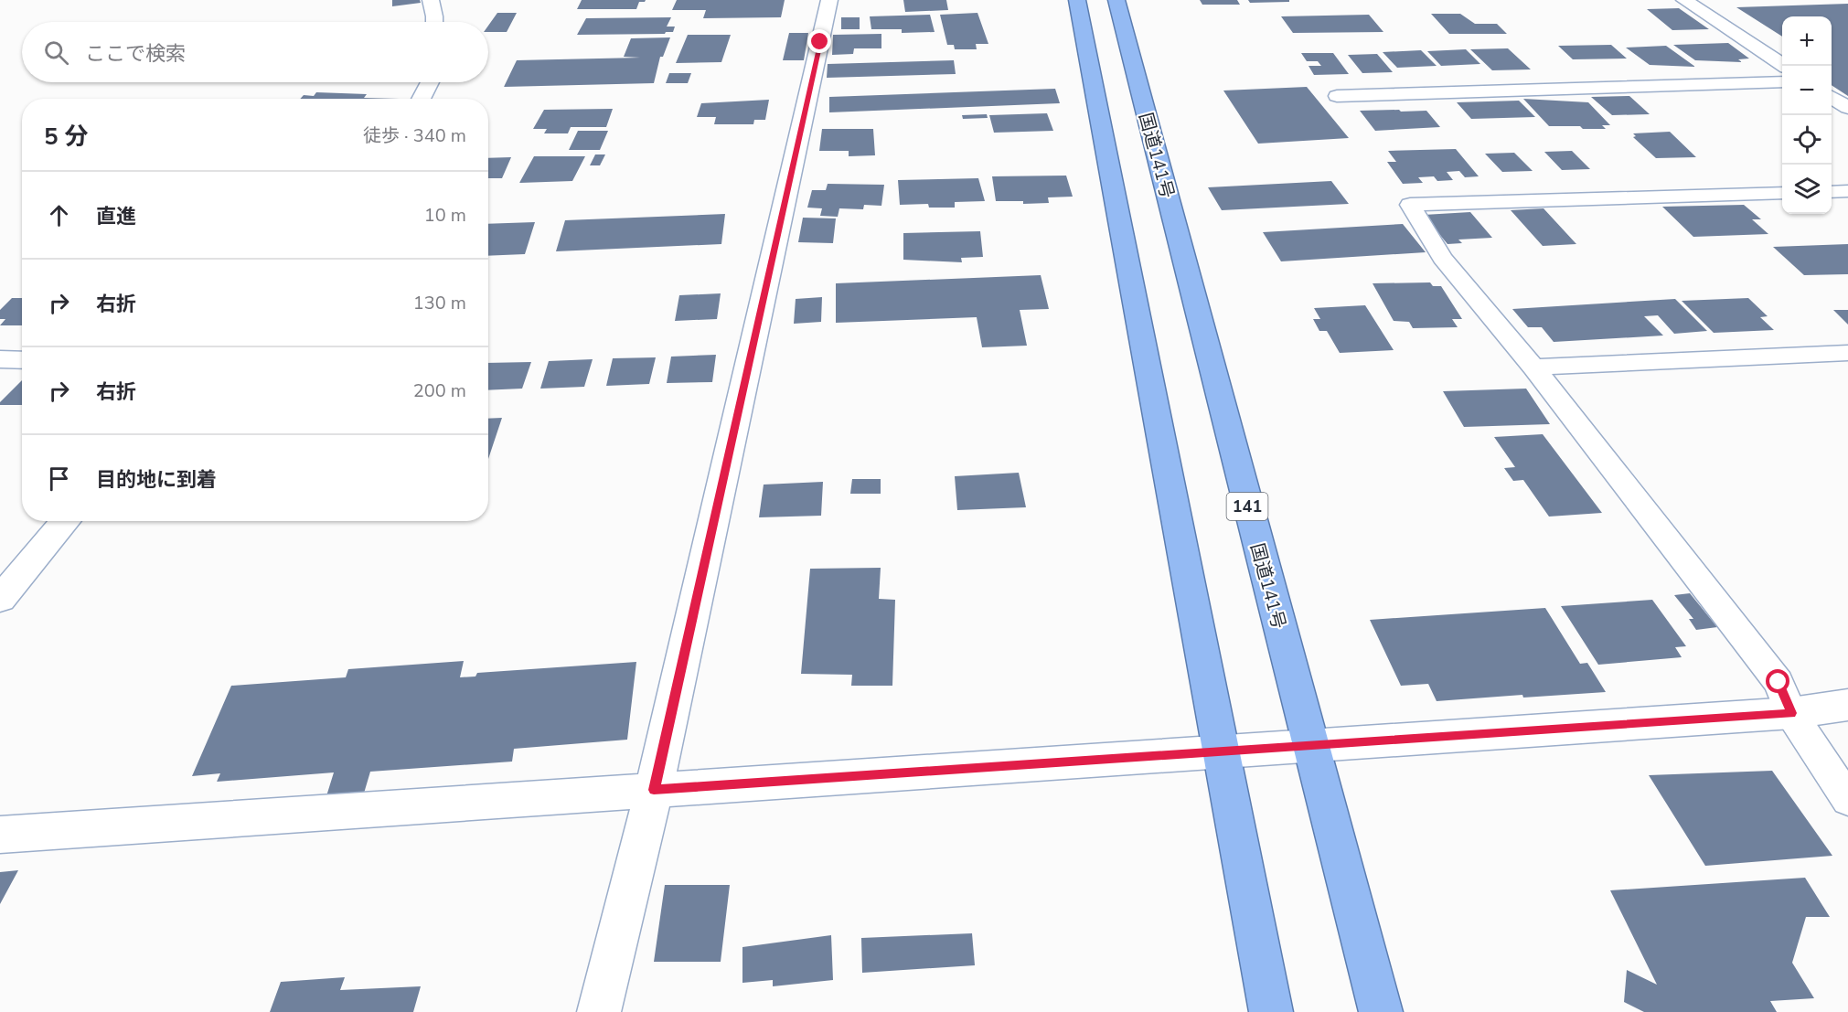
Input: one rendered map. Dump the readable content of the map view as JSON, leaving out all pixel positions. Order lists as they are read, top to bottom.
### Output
{
  "streets": {
    "highway": ["国道141号", "141"]
  },
  "page": {
    "map_buttons": ["+", "−"],
    "search": "ここで検索",
    "heading": ["5 分", "徒歩 · 340 m"],
    "list": [
      ["直進", "10 m"],
      ["右折", "130 m"],
      ["右折", "200 m"],
      "目的地に到着"
    ]
  }
}
